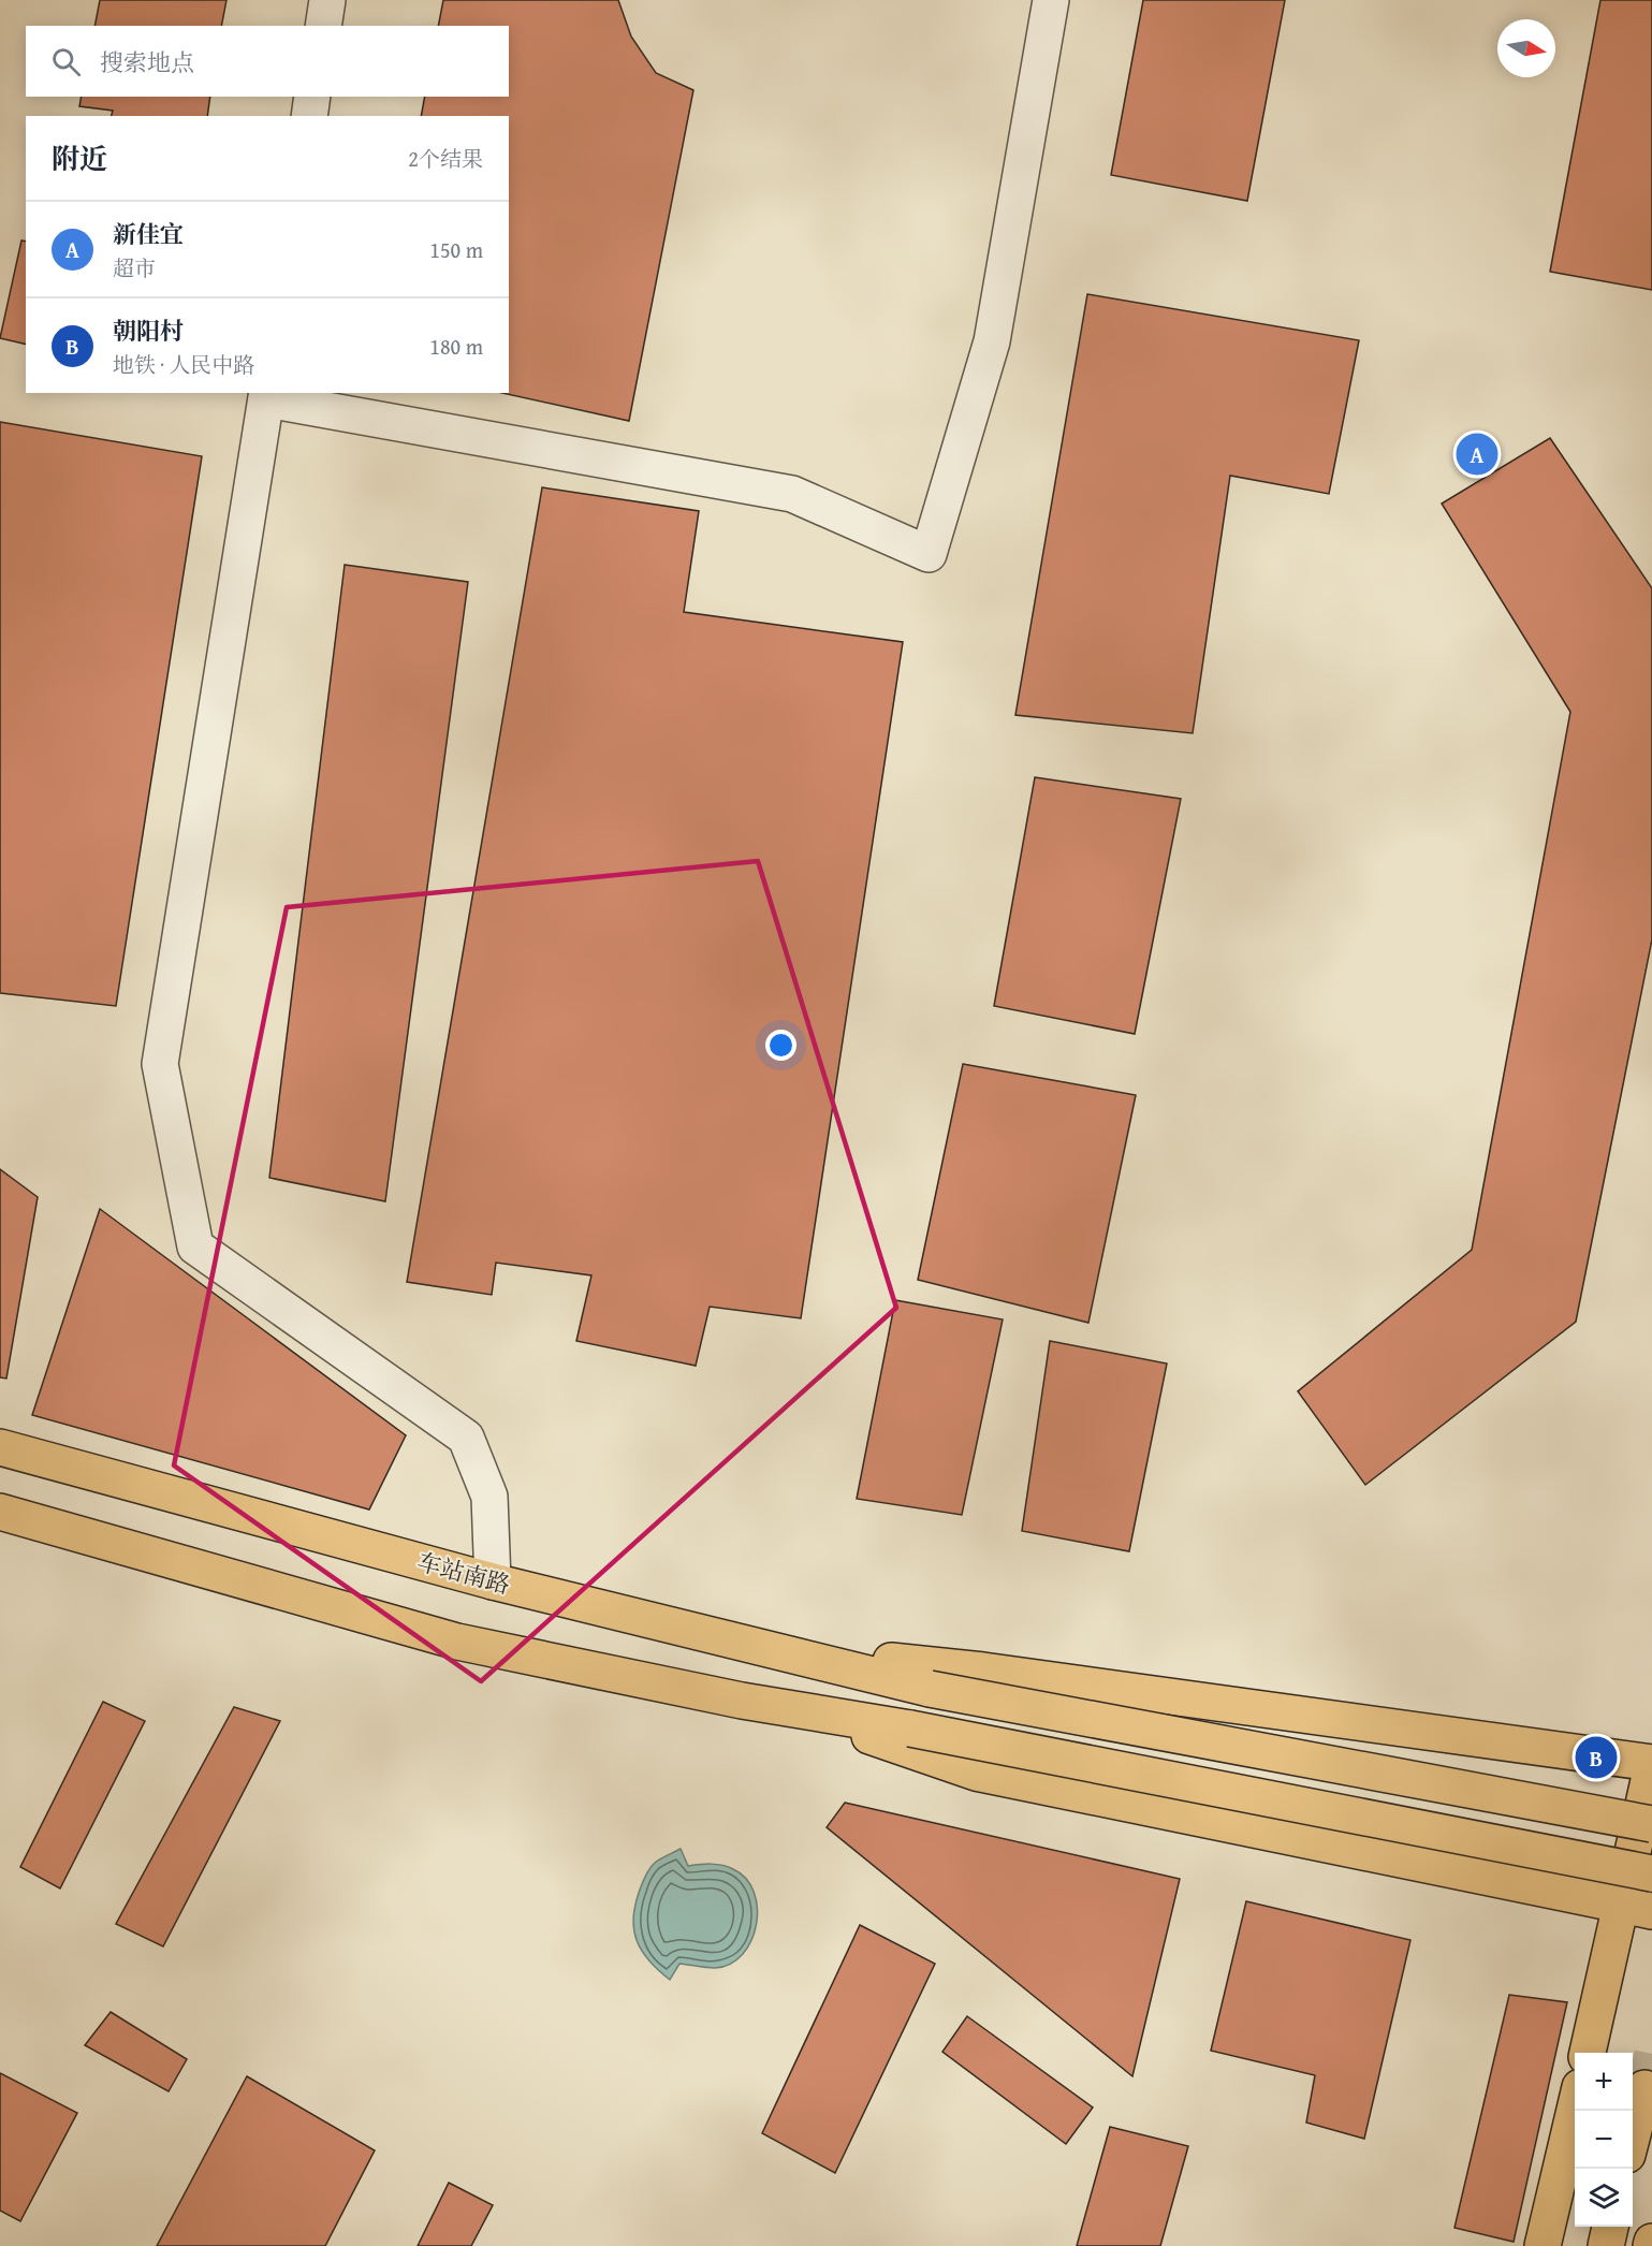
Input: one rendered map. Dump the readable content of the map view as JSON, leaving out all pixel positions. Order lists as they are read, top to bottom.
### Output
{
  "streets": {
    "main road": ["车站南路"]
  },
  "north": "right",
  "page": {
    "search": "搜索地点",
    "heading": ["附近", "2个结果"],
    "list": [
      {
        "mark": "A",
        "name": "新佳宜",
        "note": "超市",
        "value": "150 m"
      },
      {
        "mark": "B",
        "name": "朝阳村",
        "note": "地铁 · 人民中路",
        "value": "180 m"
      }
    ],
    "pins": ["A", "B"],
    "map_buttons": ["+", "−"]
  }
}
